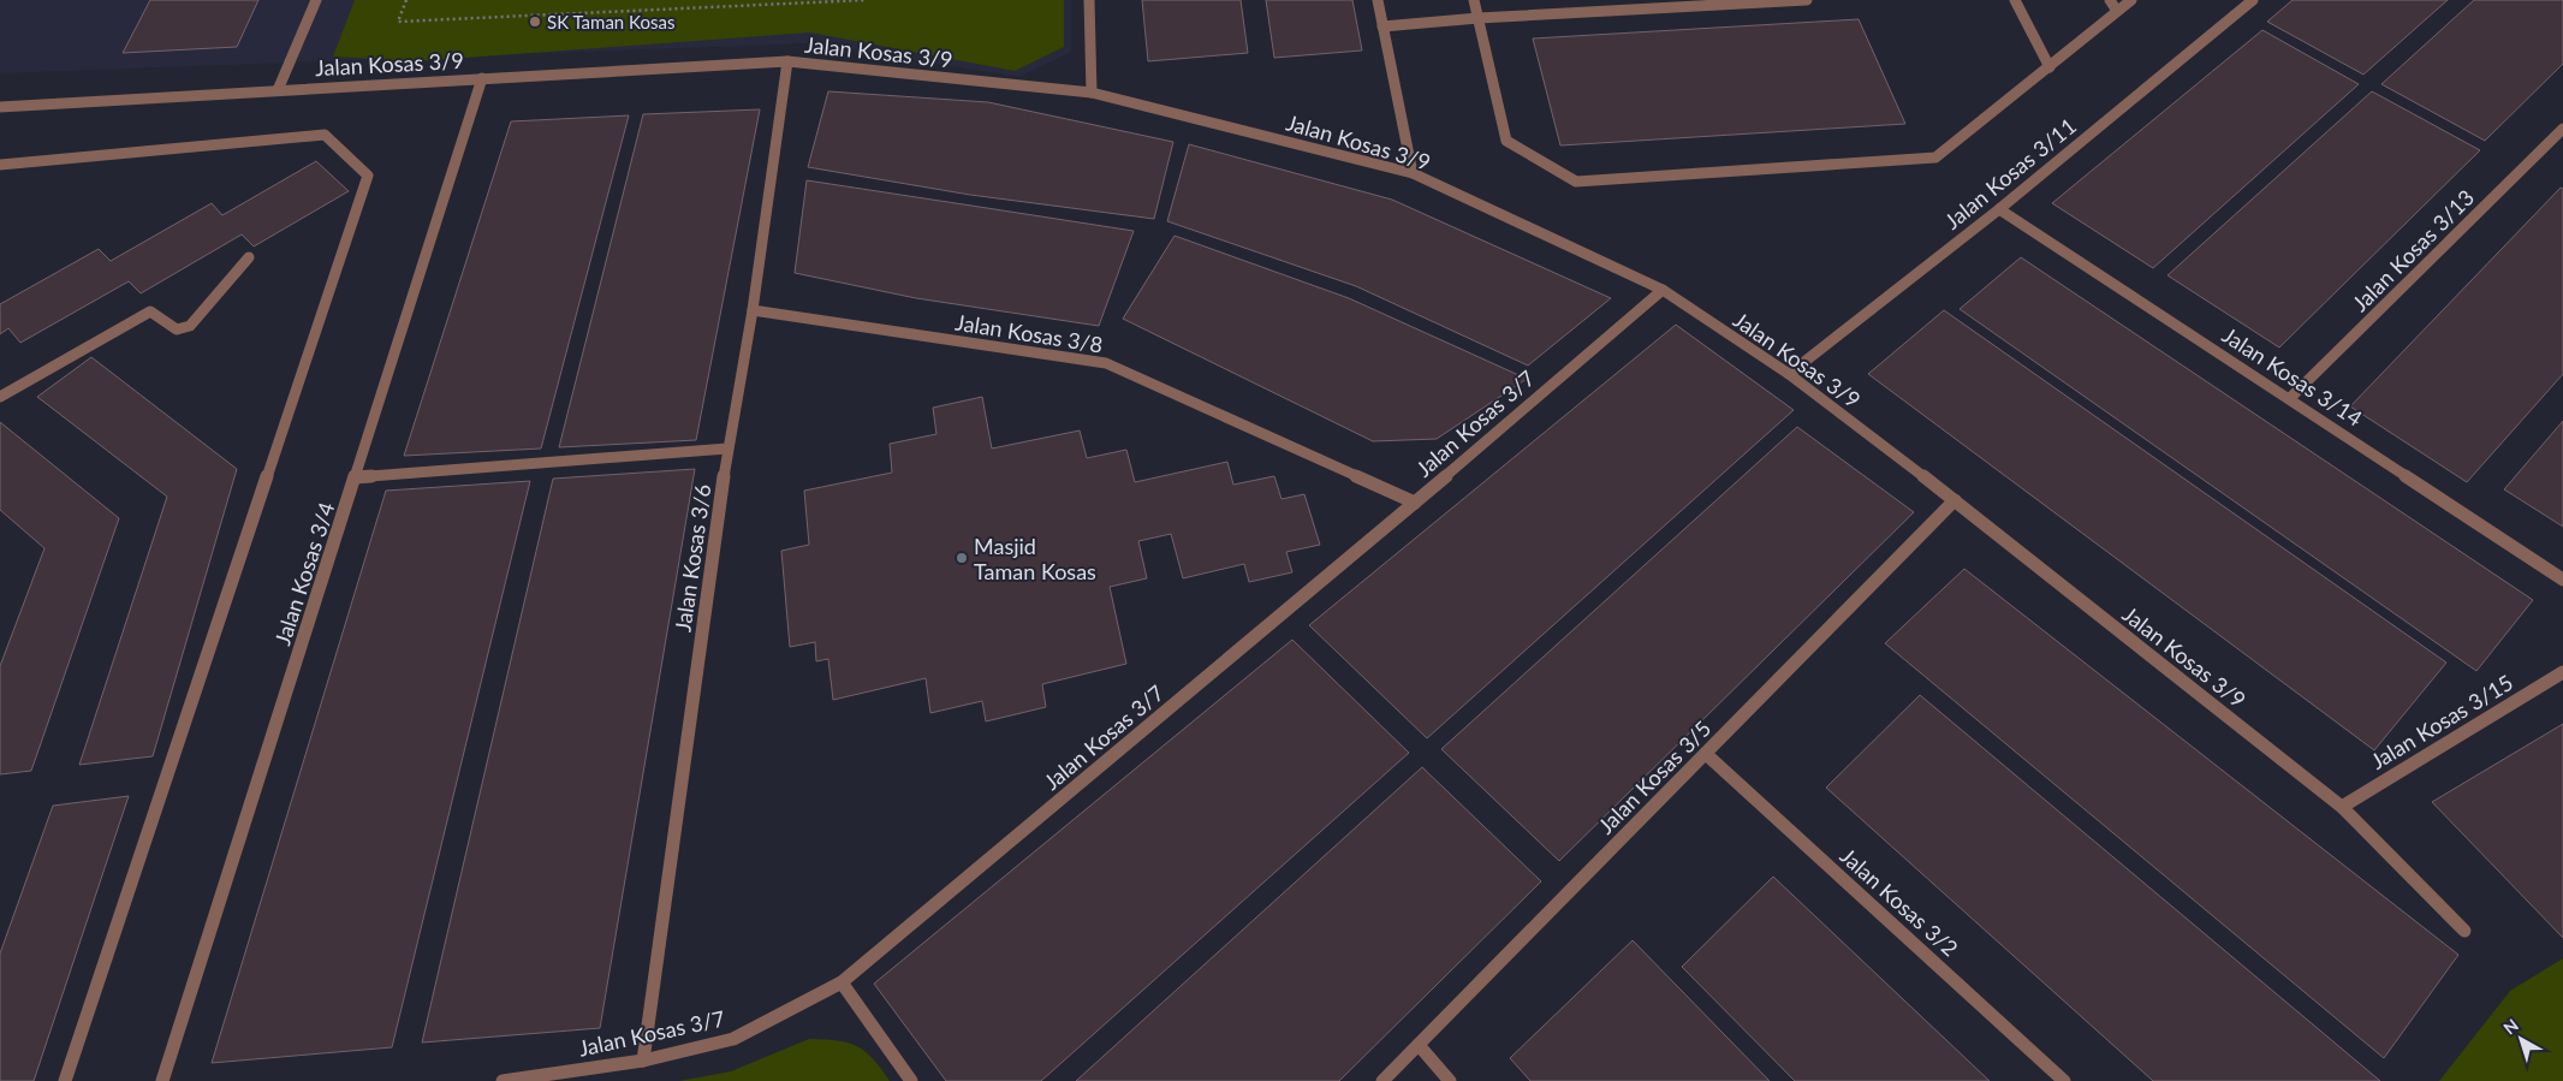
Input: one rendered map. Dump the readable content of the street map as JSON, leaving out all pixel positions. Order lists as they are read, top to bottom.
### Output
{
  "streets": {
    "street": [
      "Jalan Kosas 3/9",
      "Jalan Kosas 3/11",
      "Jalan Kosas 3/13",
      "Jalan Kosas 3/8",
      "Jalan Kosas 3/14",
      "Jalan Kosas 3/7",
      "Jalan Kosas 3/6",
      "Jalan Kosas 3/4",
      "Jalan Kosas 3/15",
      "Jalan Kosas 3/5",
      "Jalan Kosas 3/2"
    ]
  },
  "crossings": [
    ["Jalan Kosas 3/9", "Jalan Kosas 3/11"],
    ["Jalan Kosas 3/9", "Jalan Kosas 3/7"],
    ["Jalan Kosas 3/9", "Jalan Kosas 3/6"],
    ["Jalan Kosas 3/9", "Jalan Kosas 3/4"],
    ["Jalan Kosas 3/9", "Jalan Kosas 3/15"],
    ["Jalan Kosas 3/9", "Jalan Kosas 3/5"],
    ["Jalan Kosas 3/11", "Jalan Kosas 3/14"],
    ["Jalan Kosas 3/13", "Jalan Kosas 3/14"],
    ["Jalan Kosas 3/8", "Jalan Kosas 3/7"],
    ["Jalan Kosas 3/8", "Jalan Kosas 3/6"],
    ["Jalan Kosas 3/7", "Jalan Kosas 3/6"],
    ["Jalan Kosas 3/5", "Jalan Kosas 3/2"]
  ],
  "places": ["SK Taman Kosas", "Masjid Taman Kosas"],
  "north": "top left"
}
